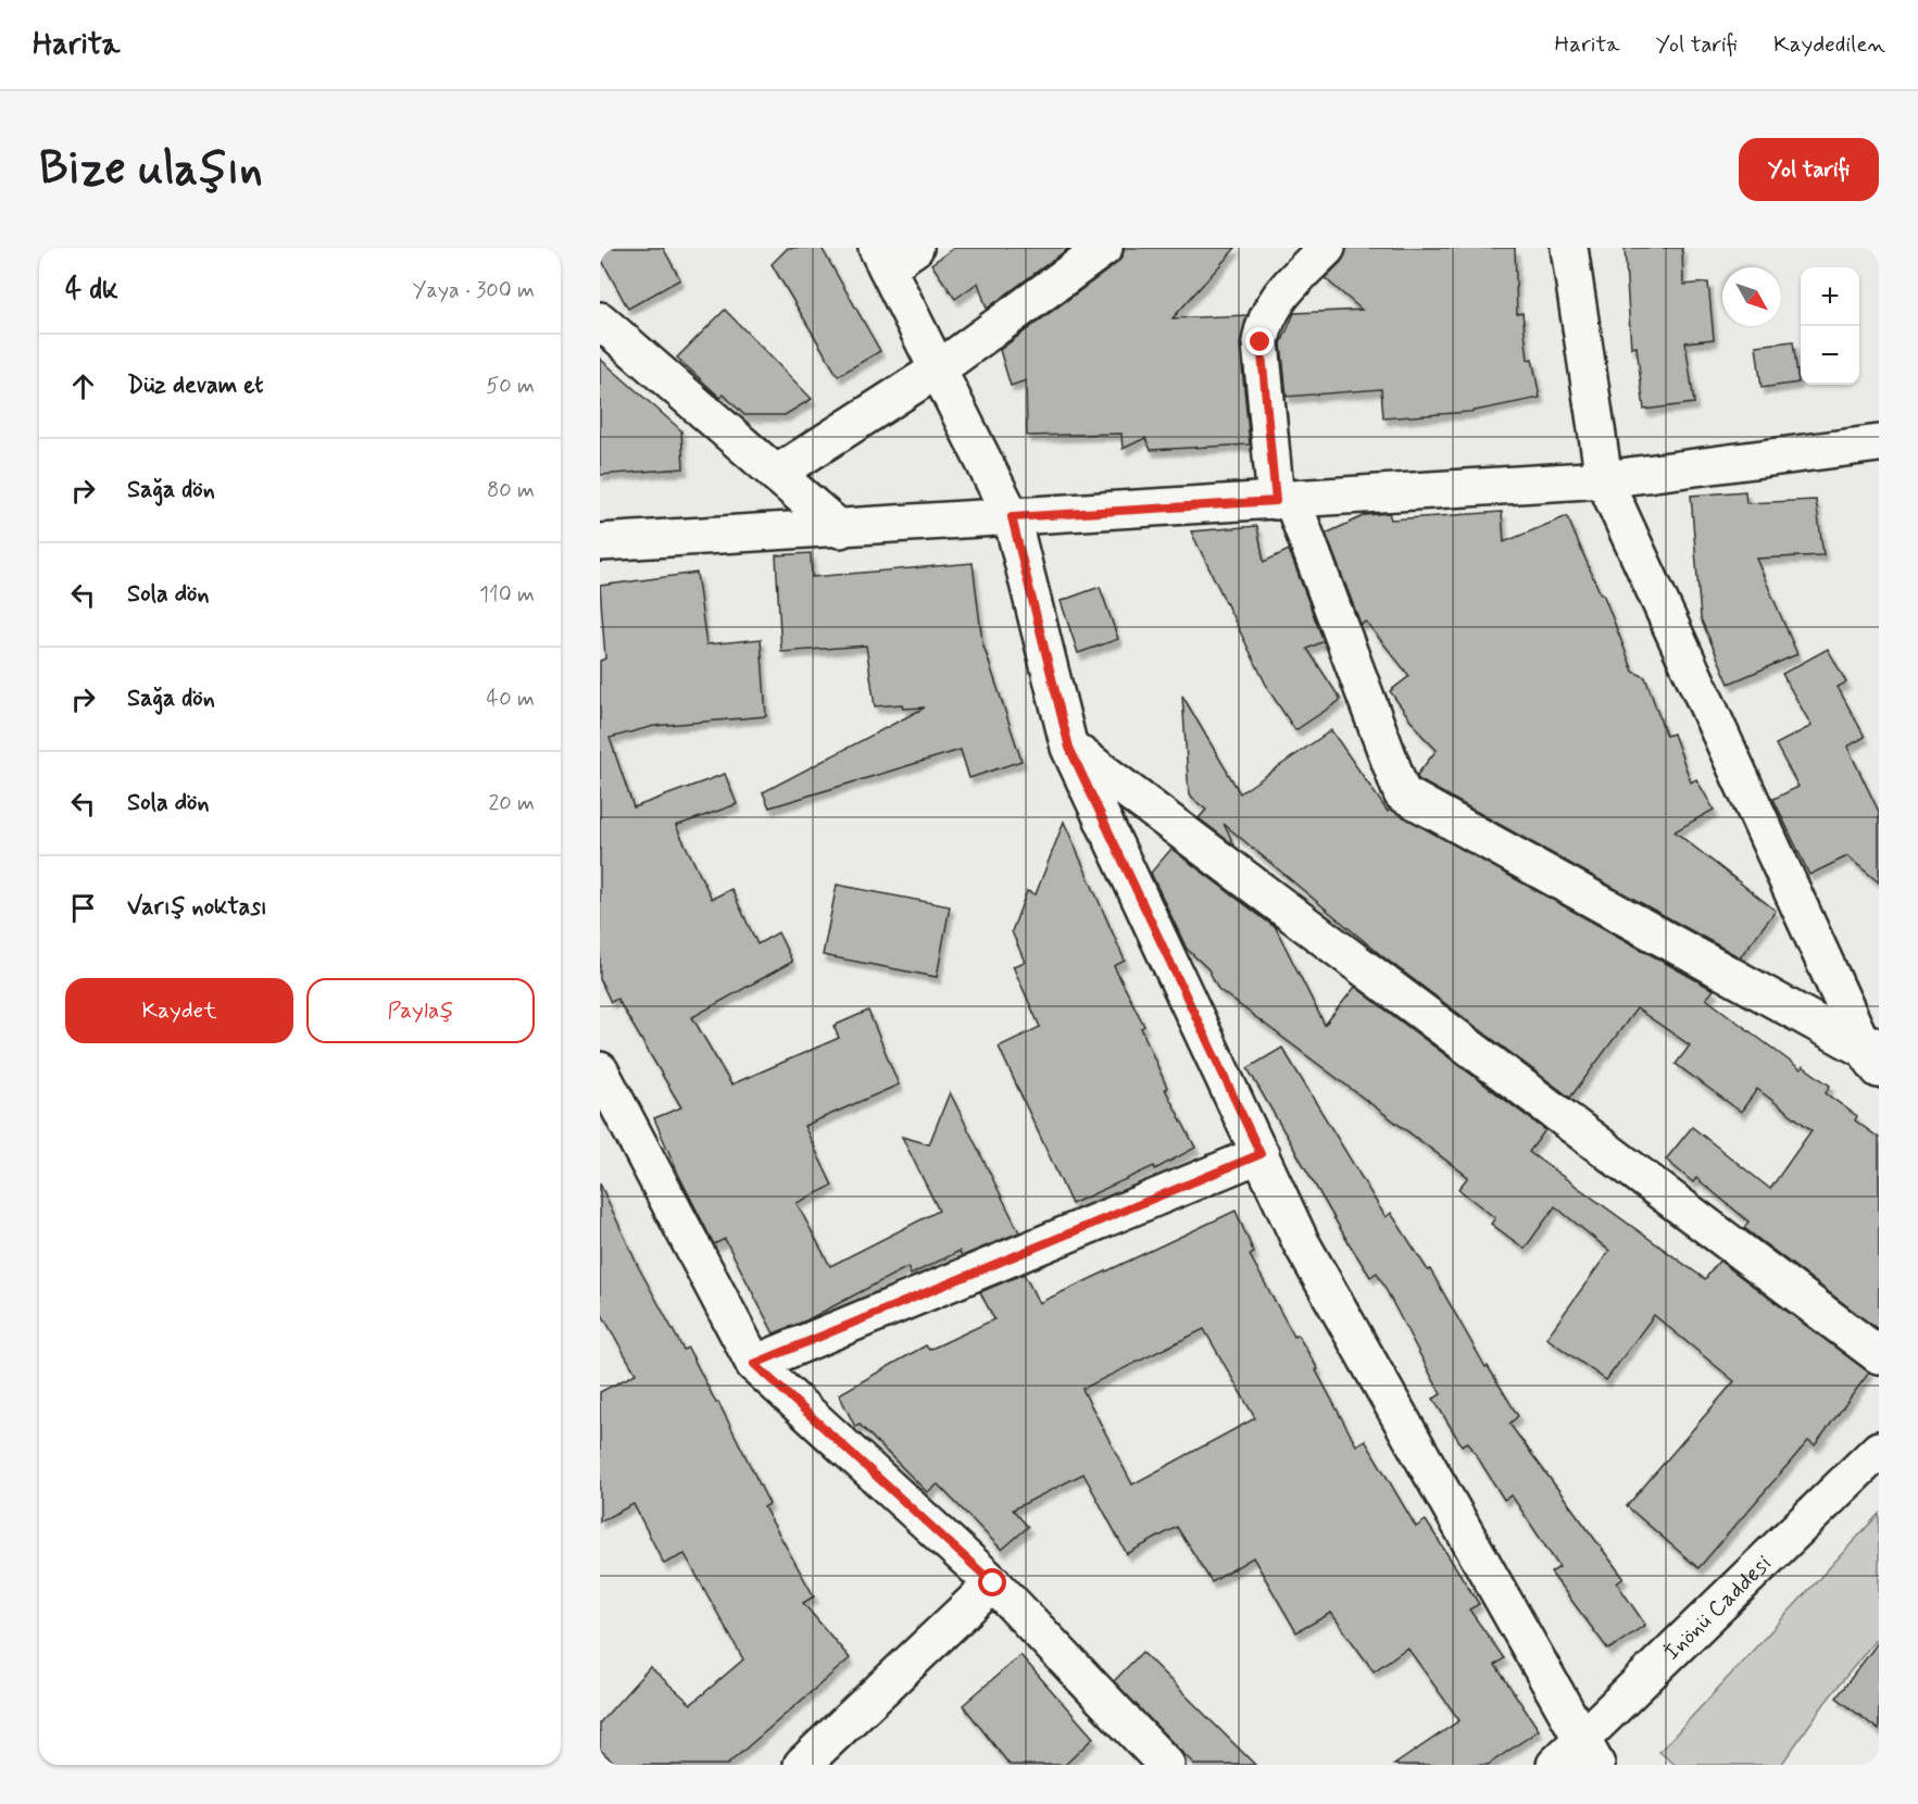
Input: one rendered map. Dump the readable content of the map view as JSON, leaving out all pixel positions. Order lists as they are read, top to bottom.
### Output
{
  "streets": {
    "street": ["İnönü Caddesi"]
  },
  "north": "bottom right",
  "page": {
    "header": "Harita",
    "nav": ["Harita", "Yol tarifi", "Kaydedilen"],
    "buttons": [
      "Yol tarifi",
      ["Kaydet", "Paylaş"]
    ],
    "title": "Bize ulaşın",
    "heading": ["4 dk", "Yaya · 300 m"],
    "map_buttons": ["+", "−"],
    "list": [
      ["Düz devam et", "50 m"],
      ["Sağa dön", "80 m"],
      ["Sola dön", "110 m"],
      ["Sağa dön", "40 m"],
      ["Sola dön", "20 m"],
      "Varış noktası"
    ]
  }
}
